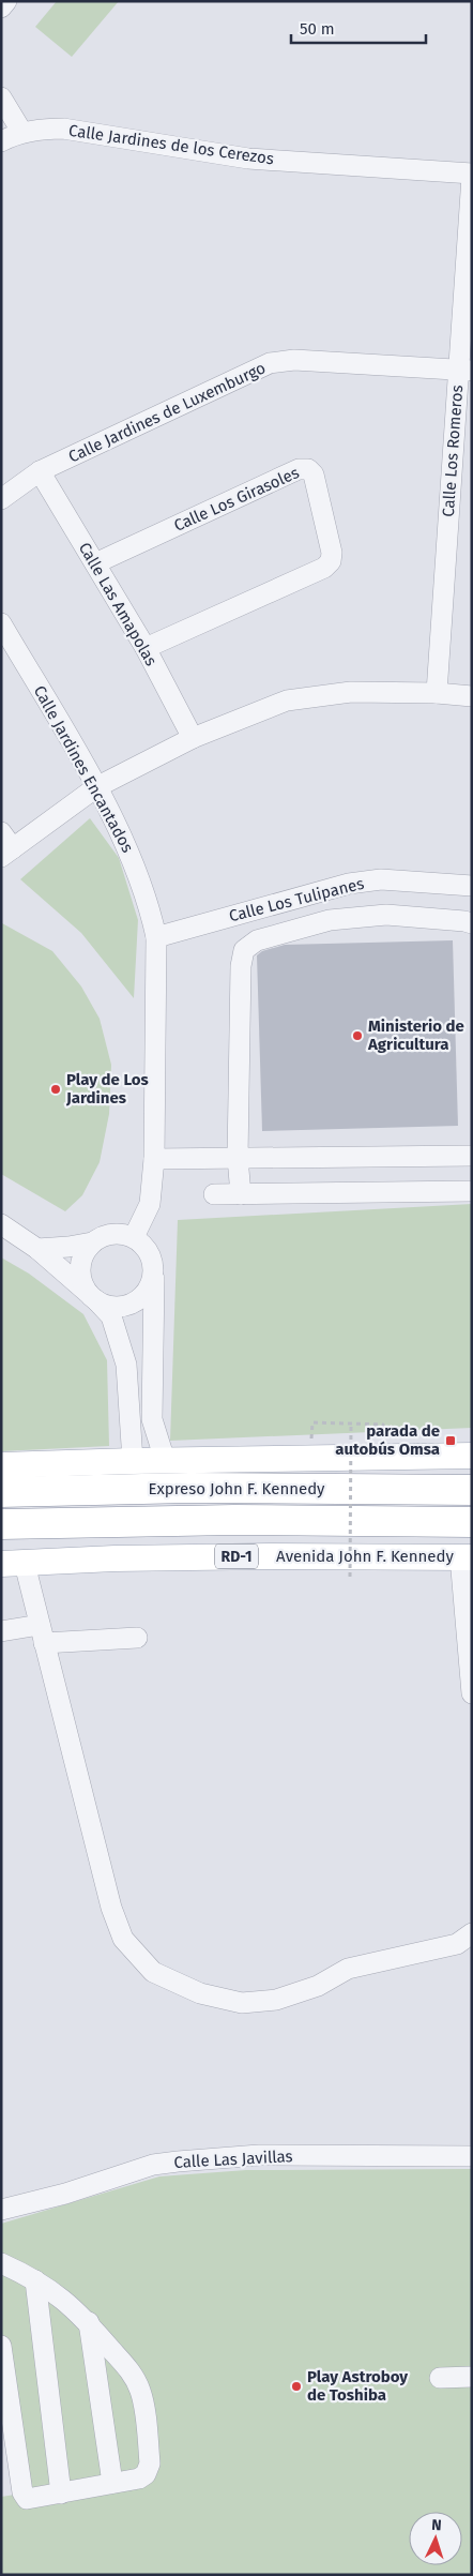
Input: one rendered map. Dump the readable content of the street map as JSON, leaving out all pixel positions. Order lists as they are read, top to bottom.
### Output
{
  "streets": {
    "highway": ["Expreso John F. Kennedy", "RD-1"],
    "main road": ["Avenida John F. Kennedy"],
    "street": [
      "Calle Jardines de los Cerezos",
      "Calle Jardines de Luxemburgo",
      "Calle Los Romeros",
      "Calle Los Girasoles",
      "Calle Las Amapolas",
      "Calle Jardines Encantados",
      "Calle Los Tulipanes",
      "Calle Las Javillas"
    ]
  },
  "crossings": [
    ["Calle Jardines de los Cerezos", "Calle Los Romeros"],
    ["Calle Jardines de Luxemburgo", "Calle Los Romeros"],
    ["Calle Jardines de Luxemburgo", "Calle Las Amapolas"],
    ["Calle Los Girasoles", "Calle Las Amapolas"],
    ["Calle Jardines Encantados", "Calle Los Tulipanes"]
  ],
  "places": {
    "other": ["Ministerio de Agricultura", "Play de Los Jardines", "Play Astroboy de Toshiba"],
    "transit": ["parada de autobús Omsa"]
  },
  "scale_bar": "50 m",
  "north": "top"
}
